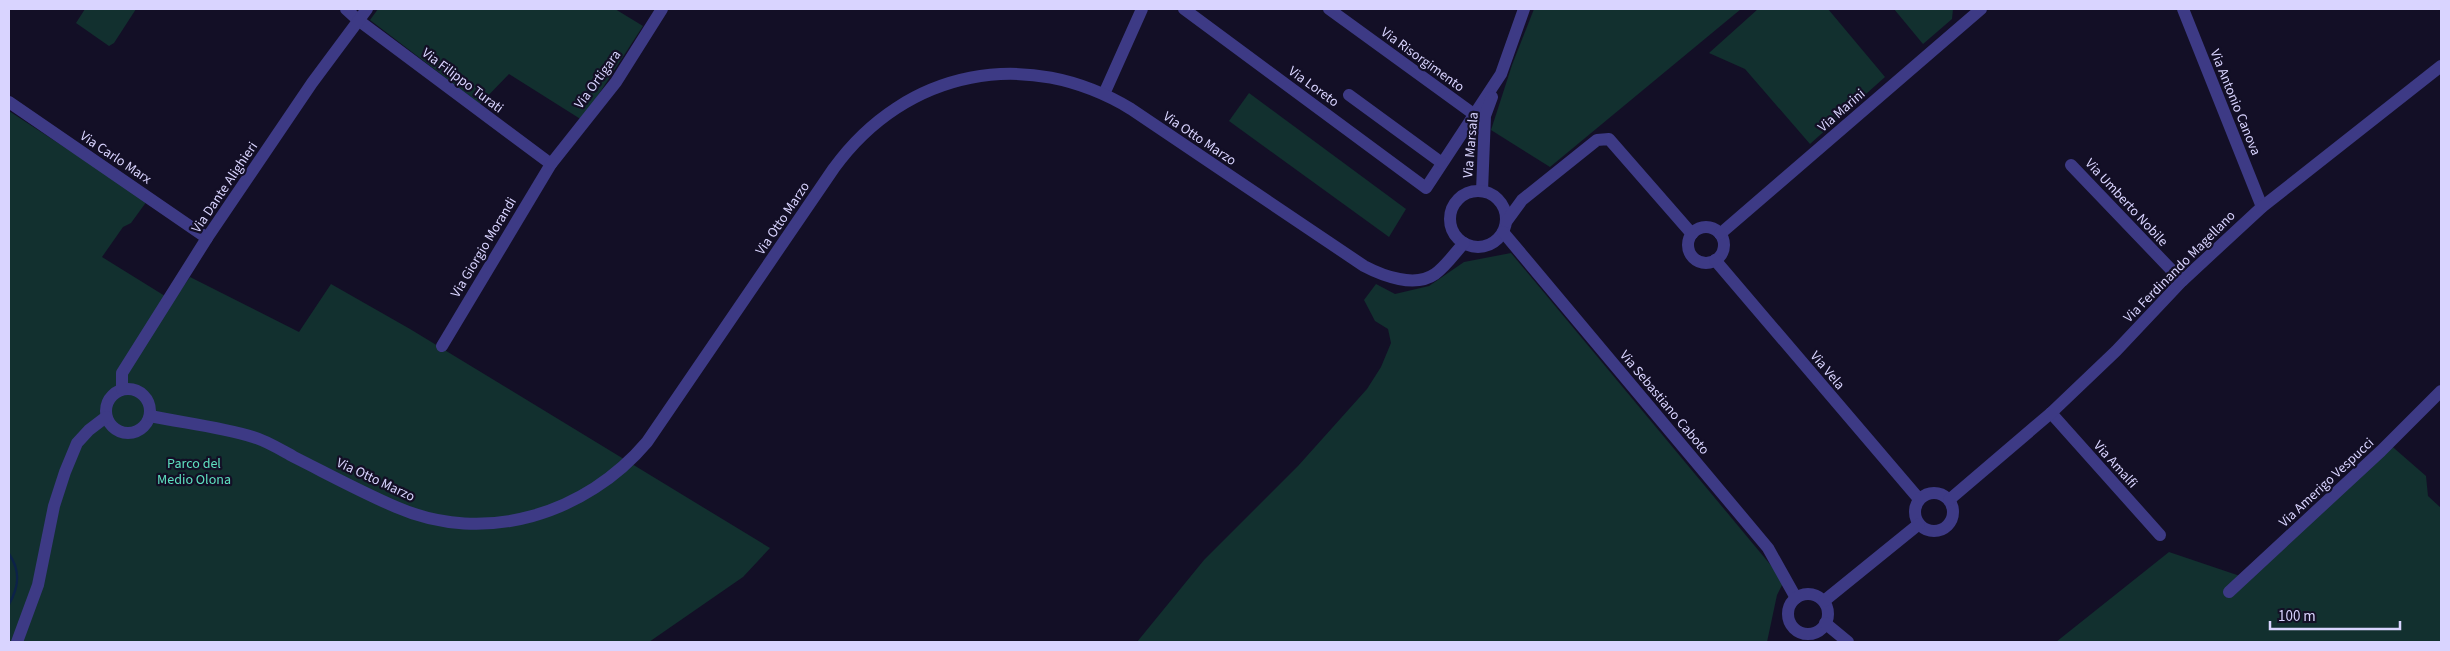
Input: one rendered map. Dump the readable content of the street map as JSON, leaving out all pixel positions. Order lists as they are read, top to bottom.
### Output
{
  "streets": {
    "street": [
      "Via Risorgimento",
      "Via Ortigara",
      "Via Filippo Turati",
      "Via Loreto",
      "Via Antonio Canova",
      "Via Marini",
      "Via Otto Marzo",
      "Via Marsala",
      "Via Carlo Marx",
      "Via Dante Alighieri",
      "Via Umberto Nobile",
      "Via Giorgio Morandi",
      "Via Ferdinando Magellano",
      "Via Vela",
      "Via Sebastiano Caboto",
      "Via Amalfi",
      "Via Amerigo Vespucci"
    ]
  },
  "crossings": [
    ["Via Risorgimento", "Via Marsala"],
    ["Via Ortigara", "Via Filippo Turati"],
    ["Via Ortigara", "Via Giorgio Morandi"],
    ["Via Filippo Turati", "Via Dante Alighieri"],
    ["Via Filippo Turati", "Via Giorgio Morandi"],
    ["Via Loreto", "Via Marsala"],
    ["Via Antonio Canova", "Via Ferdinando Magellano"],
    ["Via Marini", "Via Vela"],
    ["Via Otto Marzo", "Via Marsala"],
    ["Via Otto Marzo", "Via Dante Alighieri"],
    ["Via Otto Marzo", "Via Sebastiano Caboto"],
    ["Via Marsala", "Via Sebastiano Caboto"],
    ["Via Carlo Marx", "Via Dante Alighieri"],
    ["Via Umberto Nobile", "Via Ferdinando Magellano"],
    ["Via Ferdinando Magellano", "Via Vela"],
    ["Via Ferdinando Magellano", "Via Amalfi"]
  ],
  "parks": ["Parco del Medio Olona"],
  "scale_bar": "100 m"
}
